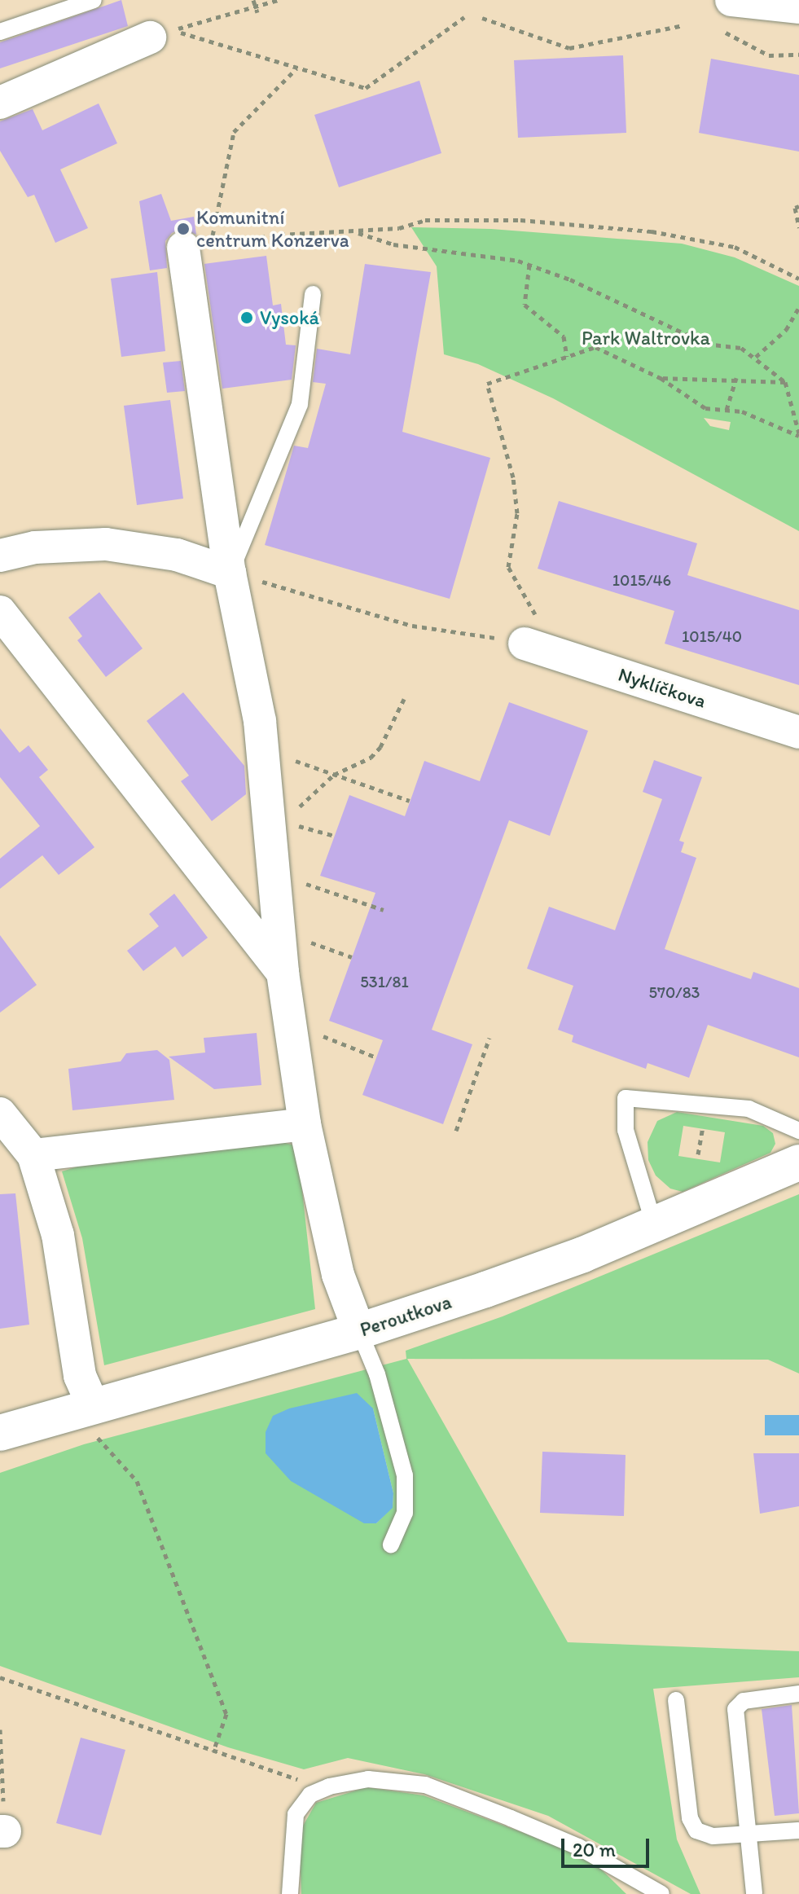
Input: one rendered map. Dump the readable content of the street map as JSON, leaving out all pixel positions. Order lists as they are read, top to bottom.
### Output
{
  "streets": {
    "street": ["Nyklíčkova", "Peroutkova"]
  },
  "parks": ["Park Waltrovka"],
  "places": ["Komunitní centrum Konzerva", "Vysoká"],
  "house_numbers": [
    "1015/46",
    "1015/40",
    "531/81",
    "570/83"
  ],
  "scale_bar": "20 m"
}
